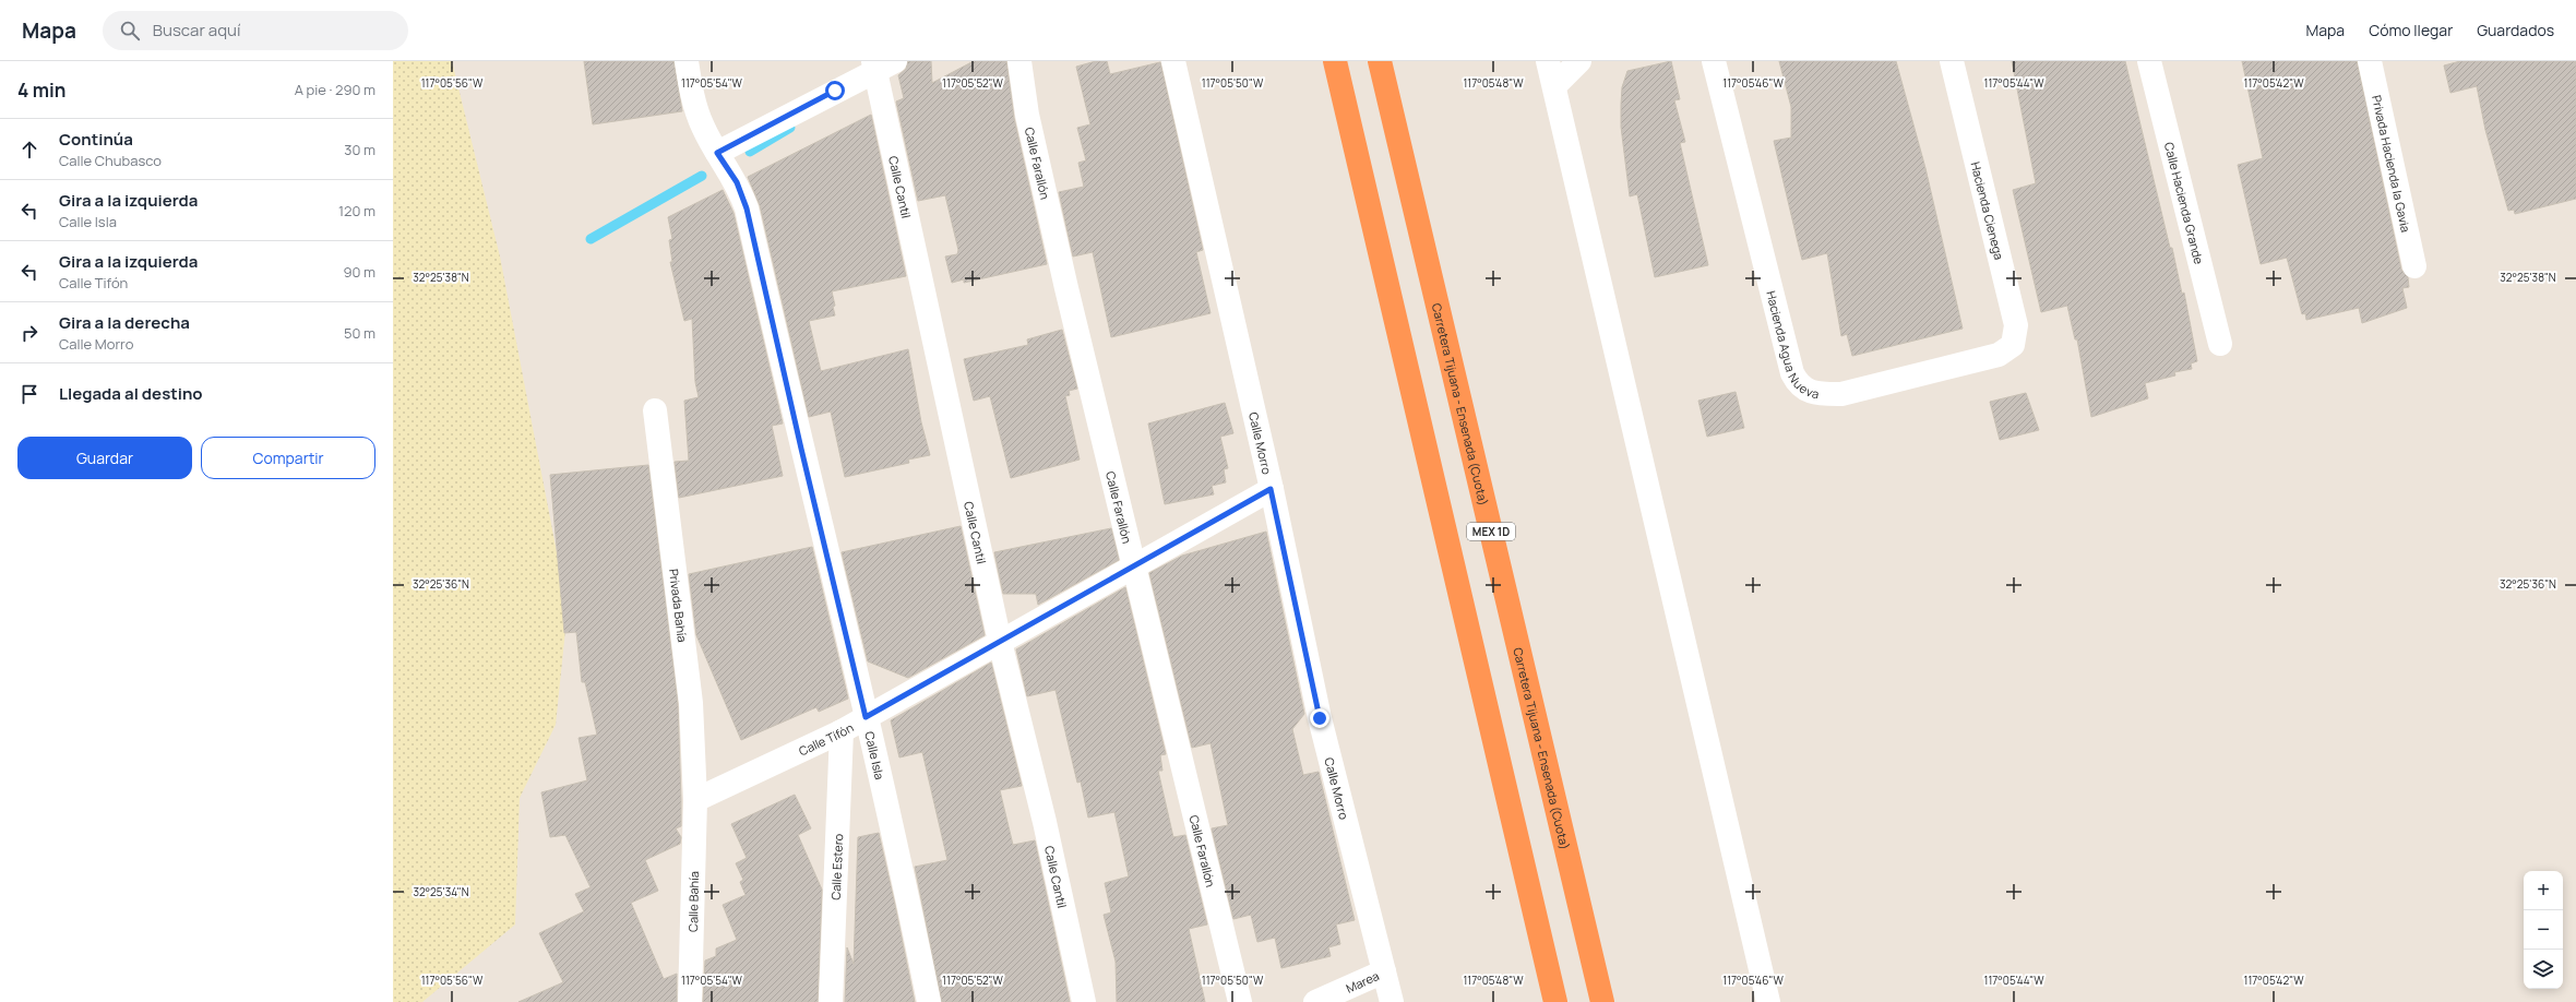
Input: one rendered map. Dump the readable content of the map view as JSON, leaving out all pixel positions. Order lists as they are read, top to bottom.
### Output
{
  "streets": {
    "highway": ["Carretera Tijuana - Ensenada (Cuota)", "MEX 1D"],
    "street": [
      "Calle Farallón",
      "Privada Hacienda la Gavia",
      "Calle Cantil",
      "Calle Hacienda Grande",
      "Hacienda Cienega",
      "Hacienda Agua Nueva",
      "Calle Morro",
      "Privada Bahía",
      "Calle Tifón",
      "Calle Isla",
      "Calle Estero",
      "Calle Bahía",
      "Marea"
    ]
  },
  "crossings": [
    ["Calle Farallón", "Calle Tifón"],
    ["Calle Cantil", "Calle Tifón"],
    ["Hacienda Cienega", "Hacienda Agua Nueva"],
    ["Calle Morro", "Calle Tifón"],
    ["Calle Morro", "Marea"],
    ["Privada Bahía", "Calle Tifón"],
    ["Privada Bahía", "Calle Bahía"],
    ["Calle Tifón", "Calle Isla"],
    ["Calle Tifón", "Calle Estero"],
    ["Calle Tifón", "Calle Bahía"]
  ],
  "page": {
    "header": "Mapa",
    "search": "Buscar aquí",
    "nav": ["Mapa", "Cómo llegar", "Guardados"],
    "heading": ["4 min", "A pie · 290 m"],
    "list": [
      ["Continúa", "Calle Chubasco", "30 m"],
      ["Gira a la izquierda", "Calle Isla", "120 m"],
      ["Gira a la izquierda", "Calle Tifón", "90 m"],
      ["Gira a la derecha", "Calle Morro", "50 m"],
      "Llegada al destino"
    ],
    "buttons": ["Guardar", "Compartir"],
    "map_buttons": ["+", "−"]
  },
  "coordinates": [
    "117°05'56\"W",
    "117°05'54\"W",
    "117°05'52\"W",
    "117°05'50\"W",
    "117°05'48\"W",
    "117°05'46\"W",
    "117°05'44\"W",
    "117°05'42\"W",
    "32°25'38\"N",
    "32°25'36\"N",
    "32°25'34\"N"
  ]
}
